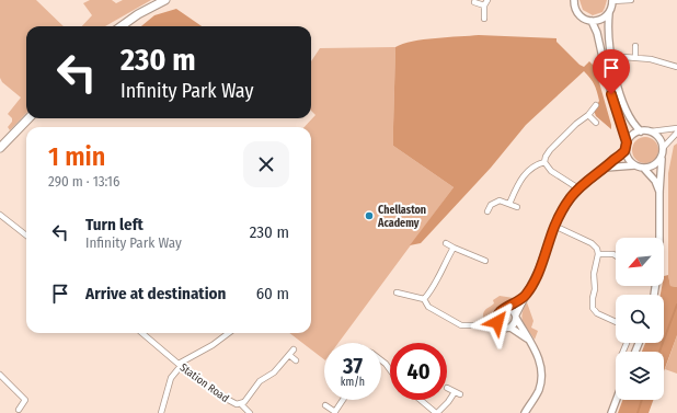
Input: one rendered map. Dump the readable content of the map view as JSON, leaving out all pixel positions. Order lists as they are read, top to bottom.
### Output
{
  "streets": {
    "street": ["Station Road"]
  },
  "places": ["Chellaston Academy"],
  "north": "bottom left",
  "page": {
    "turn": ["230 m", "Infinity Park Way"],
    "heading": ["1 min", "290 m · 13:16"],
    "list": [
      {
        "name": "Turn left",
        "note": "Infinity Park Way",
        "value": "230 m"
      },
      {
        "name": "Arrive at destination",
        "value": "60 m"
      }
    ],
    "speed": "37 km/h",
    "limit": "40"
  }
}
